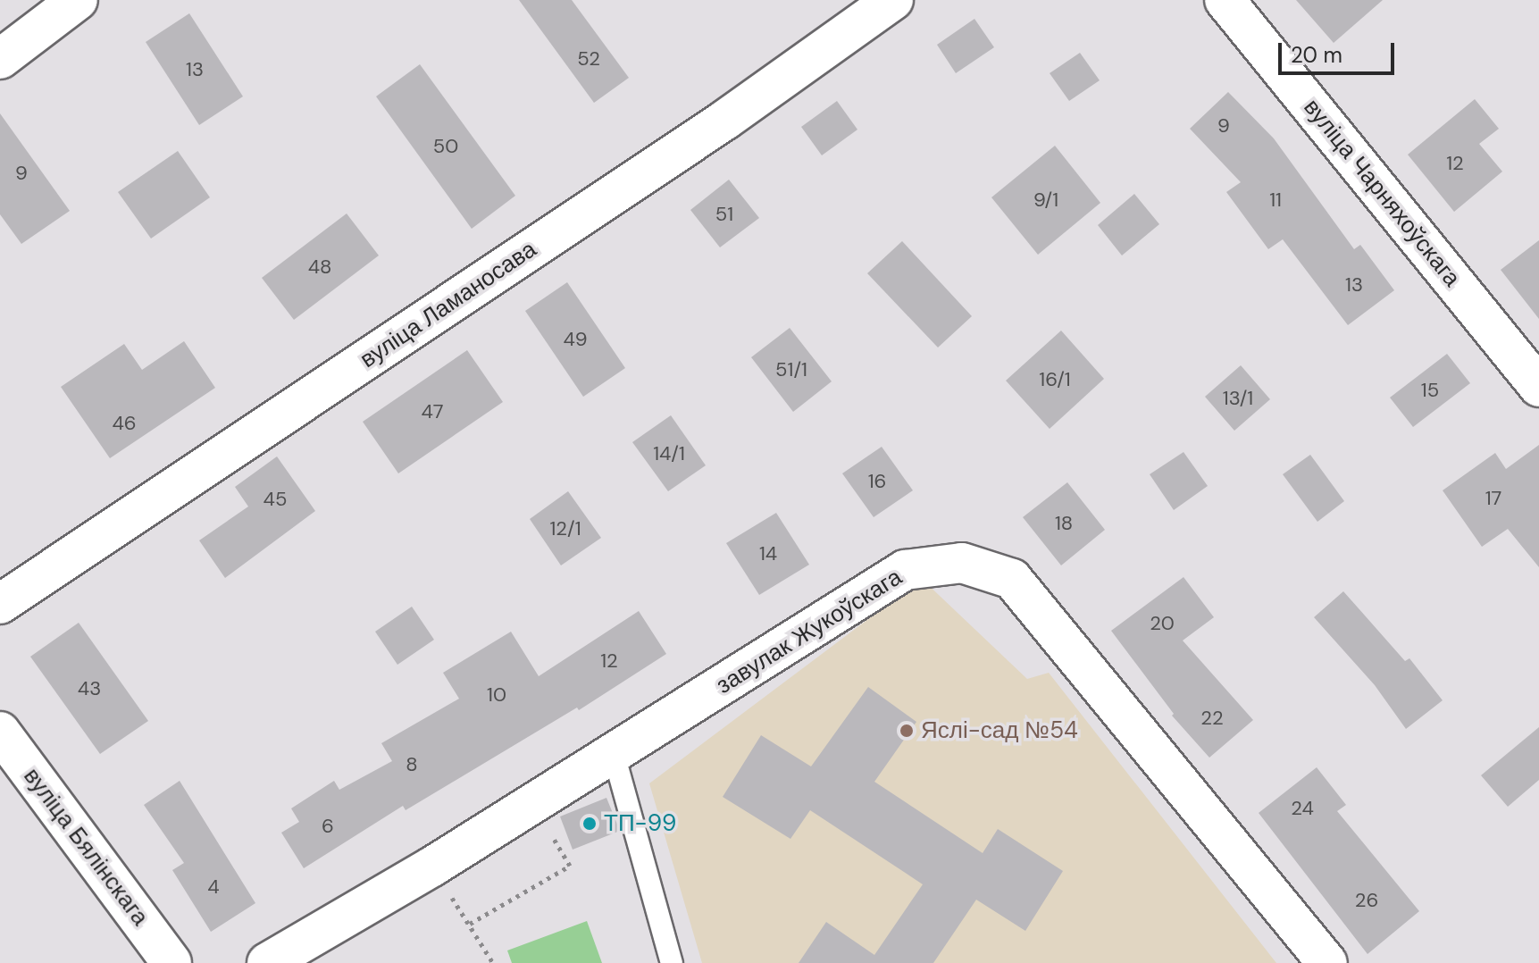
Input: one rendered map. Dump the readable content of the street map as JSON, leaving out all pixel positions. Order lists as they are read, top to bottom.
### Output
{
  "streets": {
    "street": [
      "вуліца Чарняхоўскага",
      "вуліца Ламаносава",
      "завулак Жукоўскага",
      "вуліца Бялінскага"
    ]
  },
  "places": ["Яслі-сад №54", "ТП-99"],
  "house_numbers": [
    "52",
    "13",
    "9",
    "50",
    "12",
    "9",
    "9/1",
    "11",
    "51",
    "48",
    "13",
    "49",
    "51/1",
    "16/1",
    "15",
    "13/1",
    "47",
    "46",
    "14/1",
    "16",
    "17",
    "45",
    "18",
    "12/1",
    "14",
    "20",
    "12",
    "43",
    "10",
    "22",
    "8",
    "24",
    "6",
    "4",
    "26"
  ],
  "scale_bar": "20 m"
}
